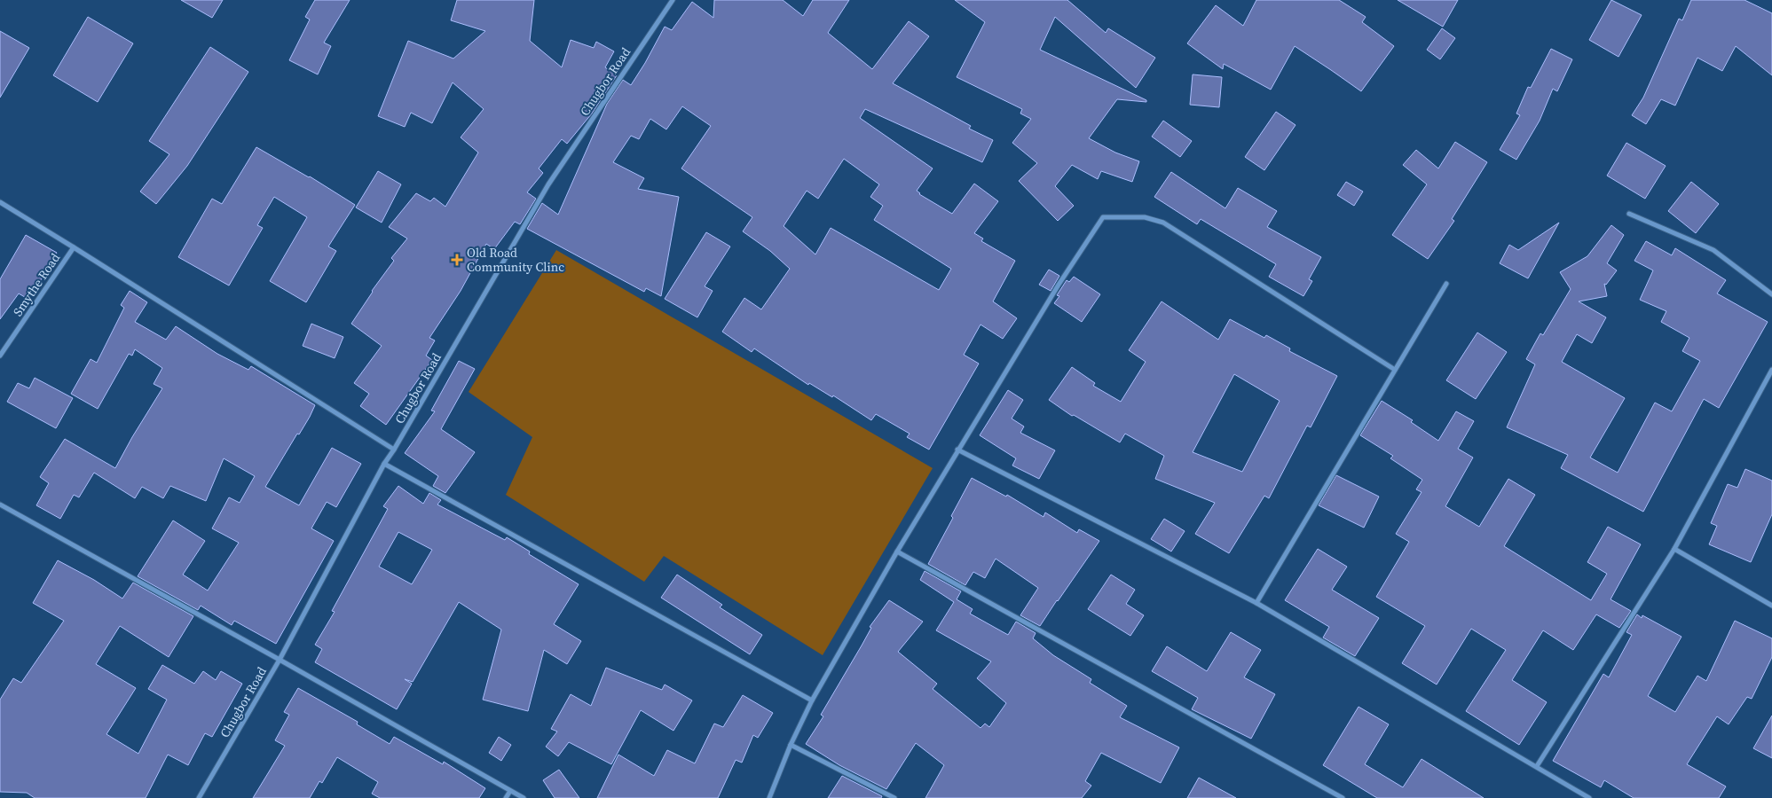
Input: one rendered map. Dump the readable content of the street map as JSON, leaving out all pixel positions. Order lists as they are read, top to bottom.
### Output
{
  "streets": {
    "street": ["Chugbor Road", "Smythe Road"]
  },
  "places": {
    "health": ["Old Road Community Clinc"]
  }
}
